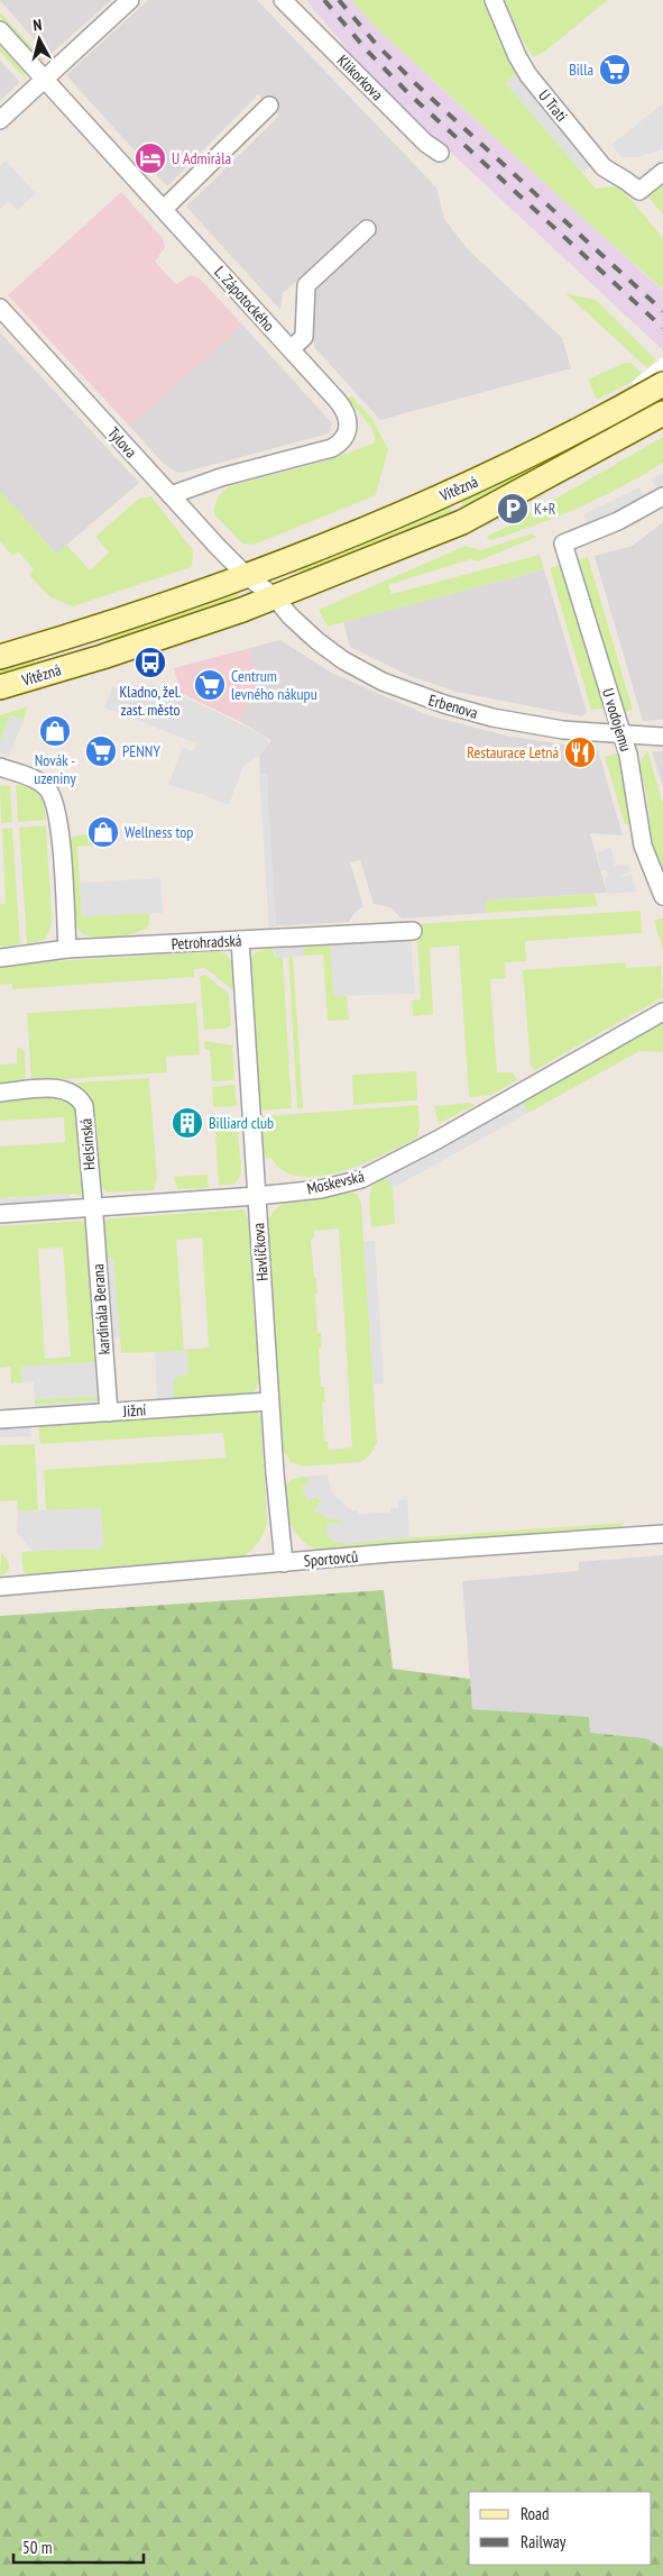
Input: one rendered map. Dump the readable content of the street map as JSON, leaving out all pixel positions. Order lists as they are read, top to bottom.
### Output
{
  "streets": {
    "main road": ["Vítězná"],
    "street": [
      "Klikorkova",
      "U Trati",
      "L. Zápotockého",
      "Tylova",
      "Erbenova",
      "U vodojemu",
      "Petrohradská",
      "Helsinská",
      "Moskevská",
      "Havlíčkova",
      "kardinála Berana",
      "Jižní",
      "Sportovců"
    ]
  },
  "crossings": [
    ["L. Zápotockého", "Tylova"],
    ["Tylova", "Vítězná"],
    ["Vítězná", "Erbenova"],
    ["Erbenova", "U vodojemu"],
    ["Petrohradská", "Havlíčkova"],
    ["Helsinská", "Moskevská"],
    ["Helsinská", "kardinála Berana"],
    ["Moskevská", "Havlíčkova"],
    ["Moskevská", "kardinála Berana"],
    ["Havlíčkova", "Jižní"],
    ["Havlíčkova", "Sportovců"],
    ["kardinála Berana", "Jižní"]
  ],
  "places": {
    "supermarket": ["Billa", "Centrum levného nákupu", "PENNY"],
    "hotel": ["U Admirála"],
    "parking": ["K+R"],
    "bus stop": ["Kladno, žel. zast. město"],
    "shop": ["Novák - uzeniny", "Wellness top"],
    "restaurant": ["Restaurace Letná"],
    "building": ["Billiard club"]
  },
  "legend": ["Road", "Railway"],
  "scale_bar": "50 m",
  "north": "top"
}
